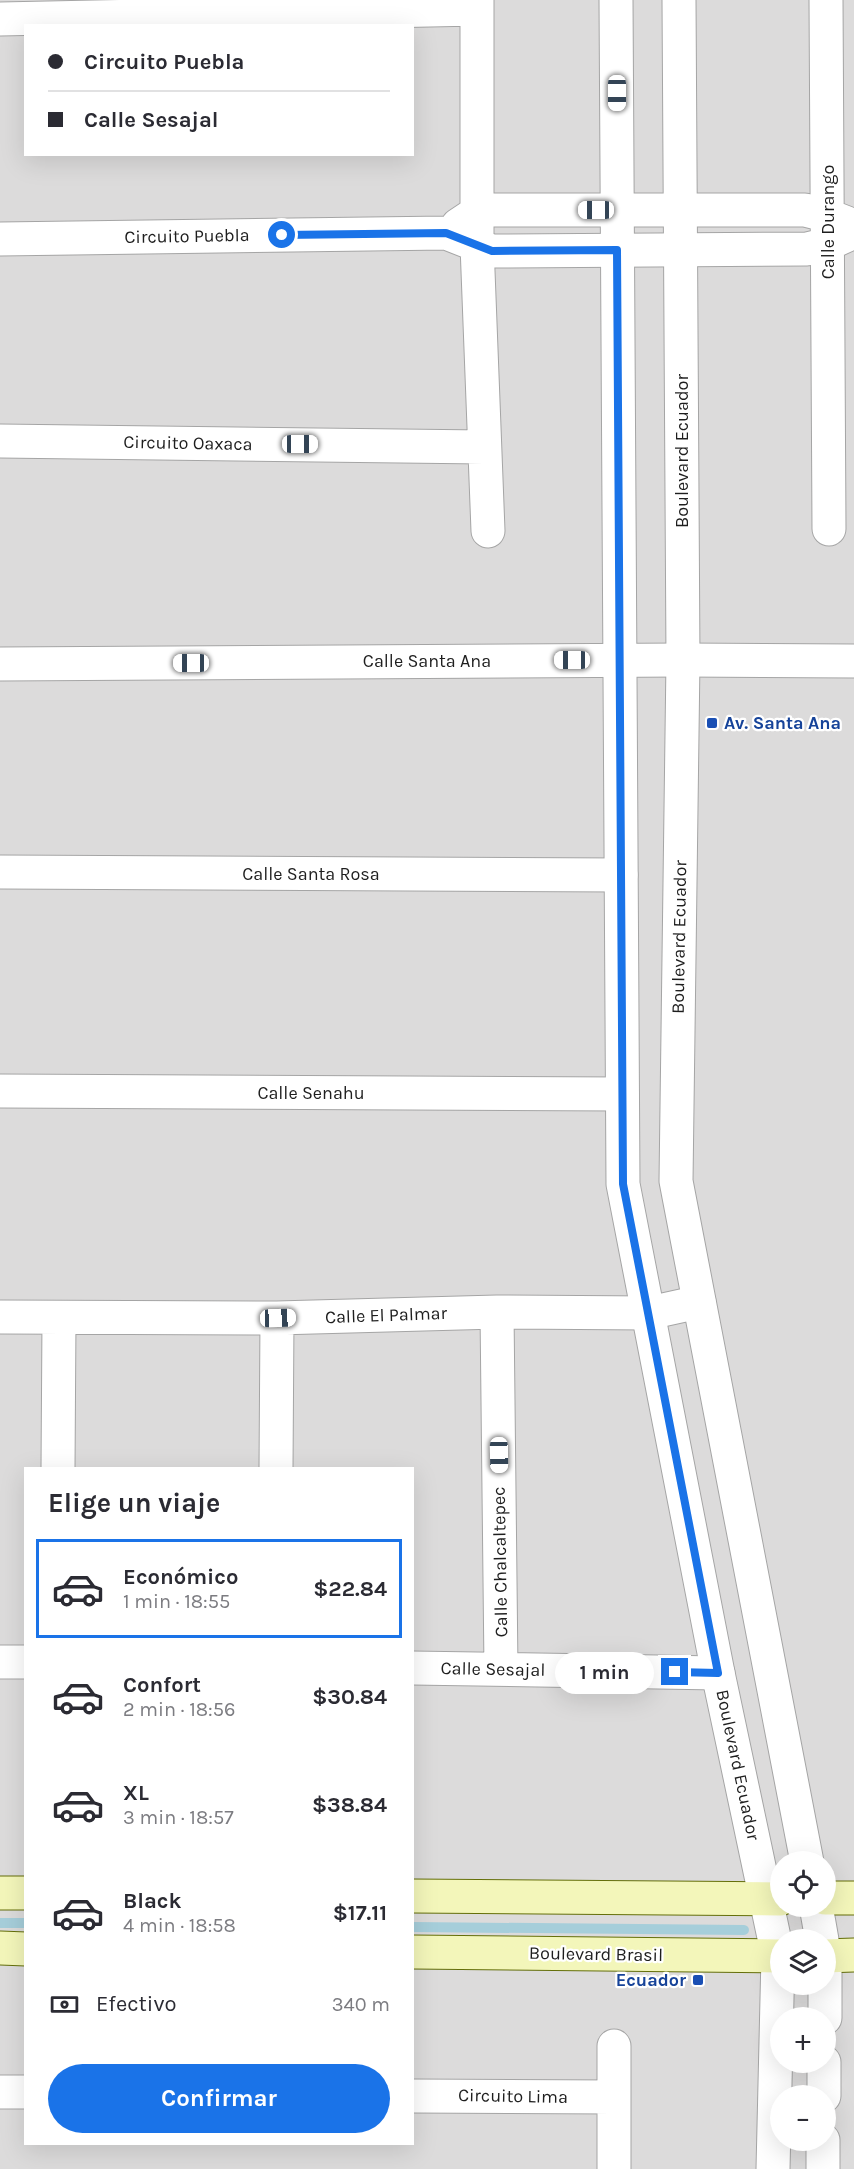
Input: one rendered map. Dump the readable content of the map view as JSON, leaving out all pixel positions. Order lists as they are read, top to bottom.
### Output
{
  "streets": {
    "main road": ["Boulevard Brasil"],
    "street": [
      "Calle Durango",
      "Circuito Puebla",
      "Circuito Oaxaca",
      "Boulevard Ecuador",
      "Calle Santa Ana",
      "Calle Santa Rosa",
      "Calle Senahu",
      "Calle El Palmar",
      "Calle Chalcaltepec",
      "Calle Sesajal",
      "Circuito Lima"
    ]
  },
  "crossings": [
    ["Calle Durango", "Circuito Puebla"],
    ["Circuito Puebla", "Boulevard Ecuador"],
    ["Boulevard Ecuador", "Calle Santa Ana"],
    ["Boulevard Ecuador", "Calle Santa Rosa"],
    ["Boulevard Ecuador", "Calle Senahu"],
    ["Boulevard Ecuador", "Calle El Palmar"],
    ["Boulevard Ecuador", "Calle Sesajal"],
    ["Calle El Palmar", "Calle Chalcaltepec"],
    ["Calle Chalcaltepec", "Calle Sesajal"]
  ],
  "places": {
    "transit": ["Av. Santa Ana", "Ecuador"]
  },
  "page": {
    "banner": ["Circuito Puebla", "Calle Sesajal"],
    "heading": "Elige un viaje",
    "list": [
      {
        "name": "Económico",
        "note": "1 min · 18:55",
        "value": "$22.84"
      },
      {
        "name": "Confort",
        "note": "2 min · 18:56",
        "value": "$30.84"
      },
      {
        "name": "XL",
        "note": "3 min · 18:57",
        "value": "$38.84"
      },
      {
        "name": "Black",
        "note": "4 min · 18:58",
        "value": "$17.11"
      }
    ],
    "bubble": "1 min",
    "map_buttons": ["+", "−"],
    "pay": ["Efectivo", "340 m"],
    "buttons": "Confirmar"
  }
}
